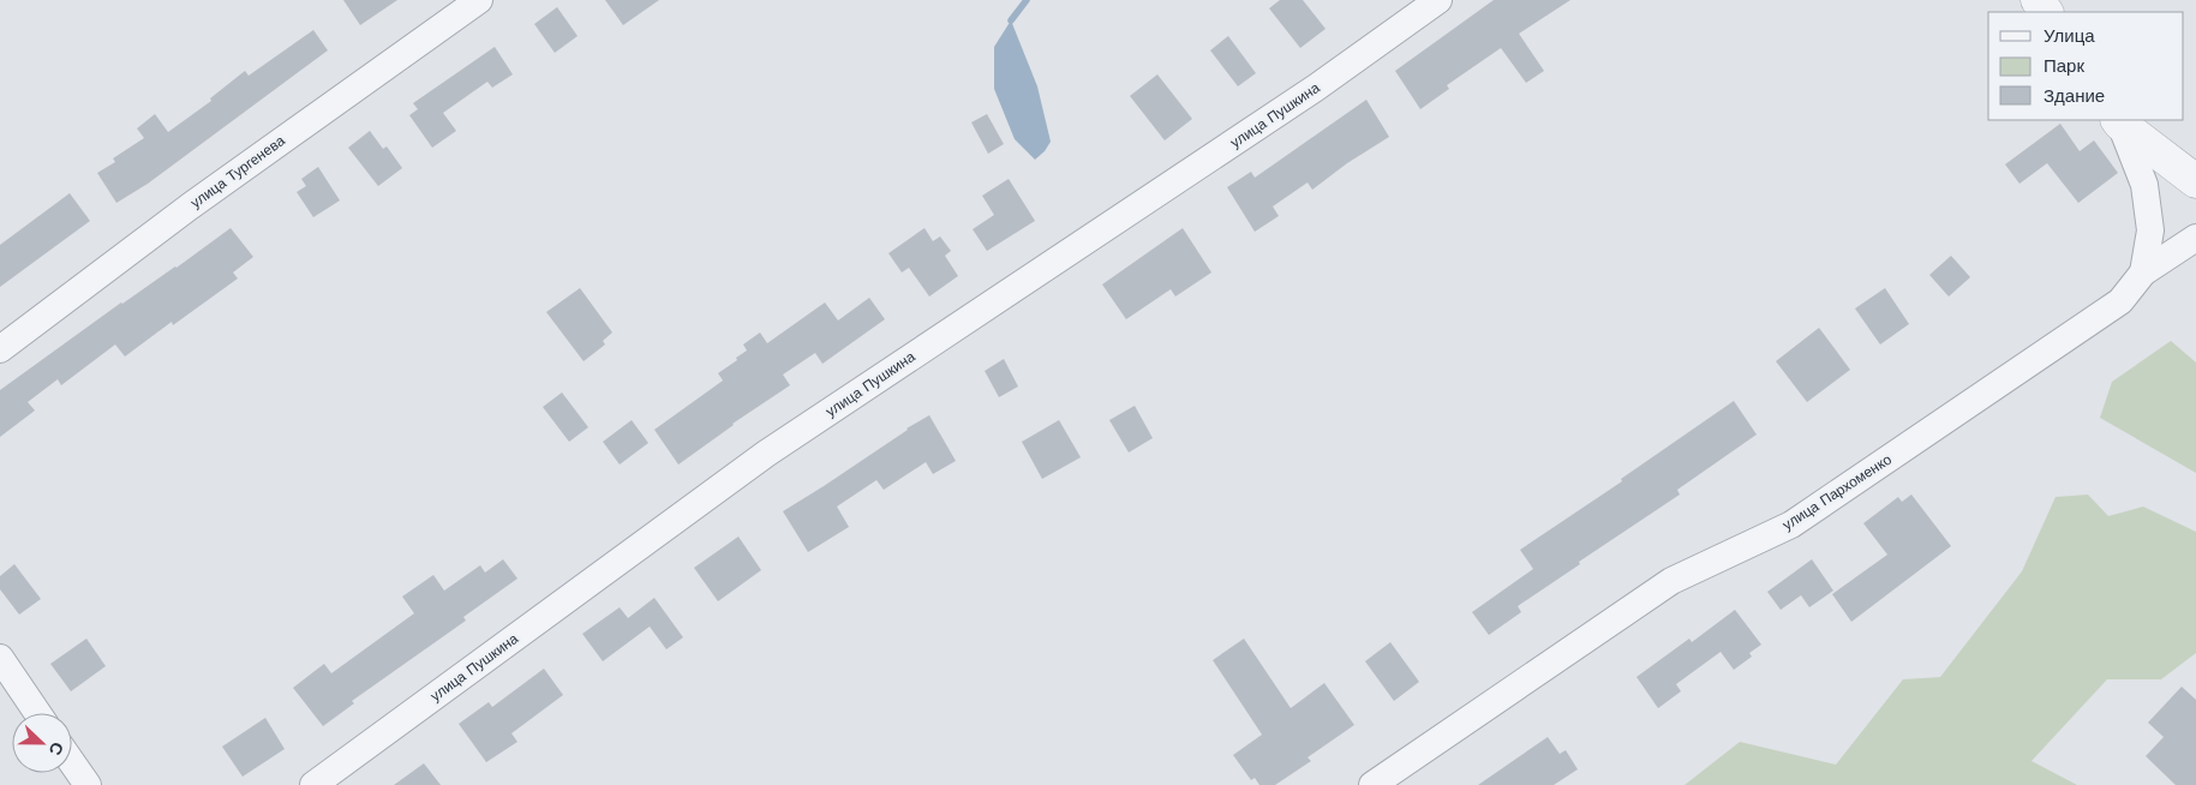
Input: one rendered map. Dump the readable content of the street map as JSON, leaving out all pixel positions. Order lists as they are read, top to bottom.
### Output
{
  "streets": {
    "street": ["улица Пушкина", "улица Тургенева", "улица Пархоменко"]
  },
  "legend": ["Улица", "Парк", "Здание"],
  "north": "right"
}
